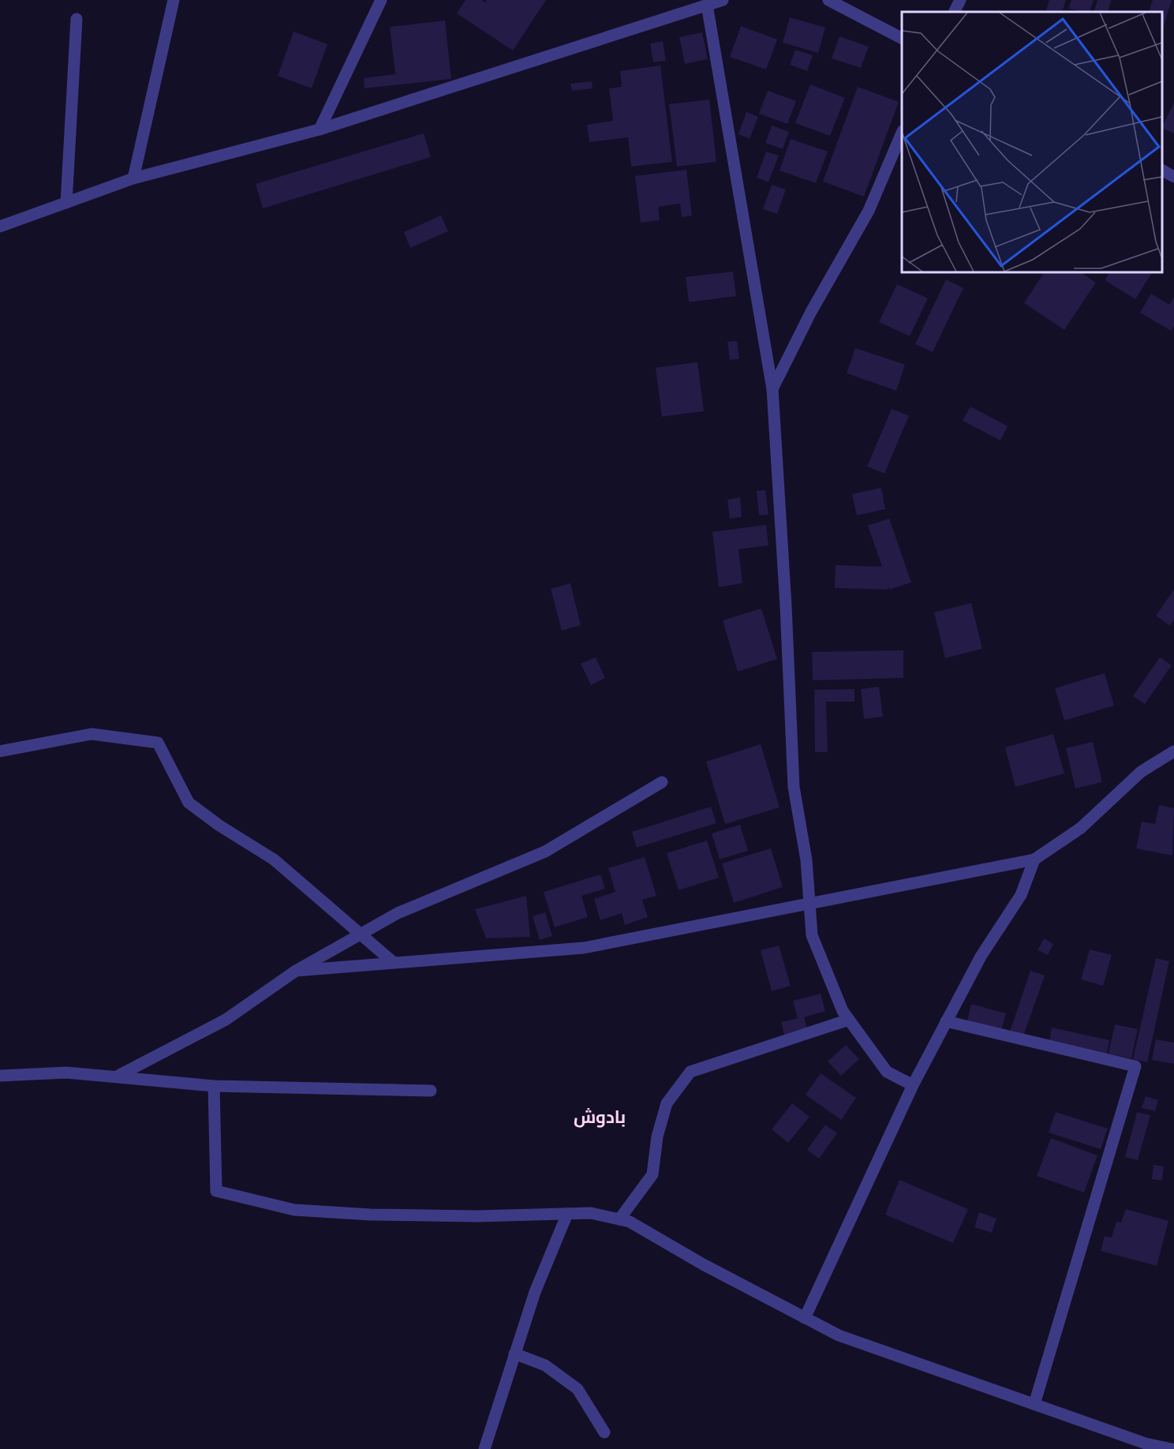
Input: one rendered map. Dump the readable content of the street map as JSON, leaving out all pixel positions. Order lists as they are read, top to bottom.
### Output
{
  "districts": ["بادوش"]
}
